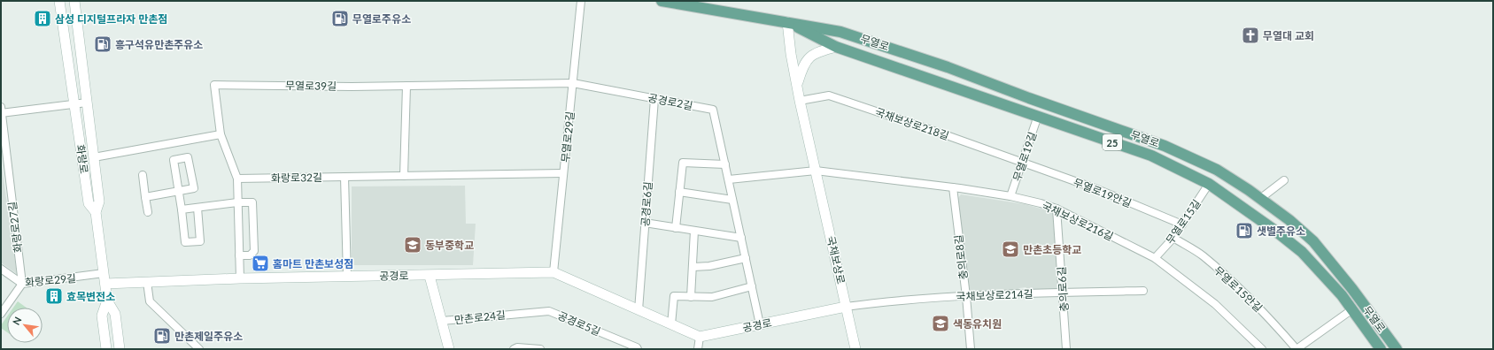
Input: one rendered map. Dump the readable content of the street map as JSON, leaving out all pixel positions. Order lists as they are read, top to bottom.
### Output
{
  "streets": {
    "main road": [
      "무열로",
      "25",
      "화랑로",
      "국채보상로",
      "공경로",
      "만촌로24길"
    ],
    "street": [
      "무열로39길",
      "공경로2길",
      "국채보상로218길",
      "무열로29길",
      "무열로19길",
      "화랑로32길",
      "무열로19안길",
      "공경로6길",
      "국채보상로216길",
      "무열로15길",
      "화랑로27길",
      "충의로8길",
      "화랑로29길",
      "충의로6길",
      "무열로15안길",
      "국채보상로214길",
      "공경로5길"
    ]
  },
  "crossings": [
    ["무열로", "무열로19길"],
    ["무열로", "무열로15길"],
    ["무열로", "국채보상로"],
    ["무열로39길", "공경로2길"],
    ["무열로39길", "무열로29길"],
    ["공경로2길", "무열로29길"],
    ["공경로2길", "공경로6길"],
    ["공경로2길", "공경로"],
    ["국채보상로218길", "무열로19길"],
    ["국채보상로218길", "무열로19안길"],
    ["국채보상로218길", "국채보상로"],
    ["무열로29길", "화랑로32길"],
    ["무열로29길", "공경로"],
    ["무열로19길", "무열로19안길"],
    ["무열로19길", "국채보상로216길"],
    ["화랑로", "공경로"],
    ["화랑로", "화랑로29길"],
    ["무열로19안길", "무열로15길"],
    ["공경로6길", "공경로"],
    ["국채보상로216길", "무열로15길"],
    ["국채보상로216길", "충의로8길"],
    ["국채보상로216길", "국채보상로"],
    ["국채보상로216길", "충의로6길"],
    ["무열로15길", "무열로15안길"],
    ["화랑로27길", "화랑로29길"],
    ["충의로8길", "국채보상로214길"],
    ["국채보상로", "공경로"],
    ["국채보상로", "국채보상로214길"],
    ["공경로", "국채보상로214길"],
    ["공경로", "만촌로24길"],
    ["충의로6길", "국채보상로214길"],
    ["만촌로24길", "공경로5길"]
  ],
  "places": {
    "building": ["삼성 디지털프라자 만촌점", "효목변전소"],
    "fuel station": [
      "무열로주유소",
      "흥구석유만촌주유소",
      "샛별주유소",
      "만촌제일주유소"
    ],
    "church": ["무열대 교회"],
    "school or university": ["동부중학교", "만촌초등학교", "색동유치원"],
    "supermarket": ["홈마트 만촌보성점"]
  },
  "north": "top left"
}
